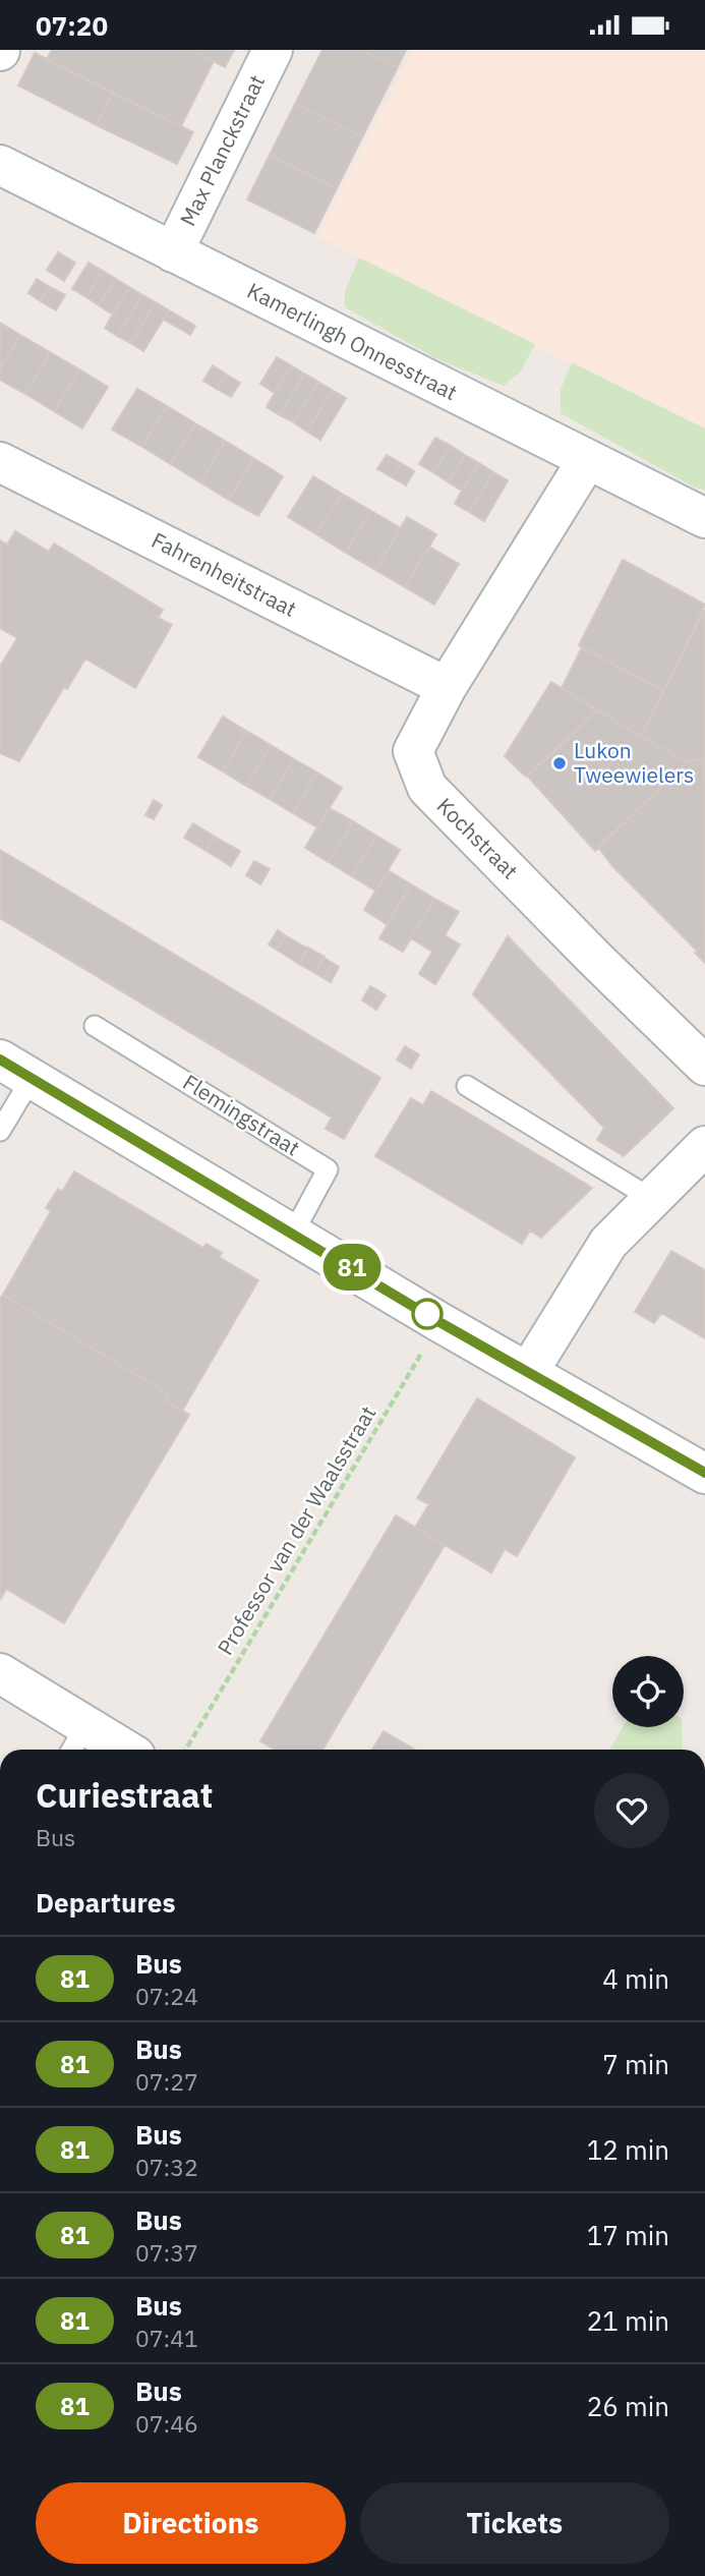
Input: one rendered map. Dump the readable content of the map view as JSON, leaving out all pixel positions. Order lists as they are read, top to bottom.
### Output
{
  "streets": {
    "street": [
      "Max Planckstraat",
      "Kamerlingh Onnesstraat",
      "Fahrenheitstraat",
      "Kochstraat"
    ],
    "lane": ["Flemingstraat"],
    "path": ["Professor van der Waalsstraat"]
  },
  "crossings": [
    ["Max Planckstraat", "Kamerlingh Onnesstraat"],
    ["Kamerlingh Onnesstraat", "Kochstraat"],
    ["Fahrenheitstraat", "Kochstraat"]
  ],
  "places": ["Lukon Tweewielers"],
  "lines": ["bus line 81"],
  "page": {
    "status": "07:20",
    "on_map": "81",
    "heading": [
      ["Curiestraat", "Bus"],
      "Departures"
    ],
    "list": [
      {
        "mark": "81",
        "name": "Bus",
        "note": "07:24",
        "value": "4 min"
      },
      {
        "mark": "81",
        "name": "Bus",
        "note": "07:27",
        "value": "7 min"
      },
      {
        "mark": "81",
        "name": "Bus",
        "note": "07:32",
        "value": "12 min"
      },
      {
        "mark": "81",
        "name": "Bus",
        "note": "07:37",
        "value": "17 min"
      },
      {
        "mark": "81",
        "name": "Bus",
        "note": "07:41",
        "value": "21 min"
      },
      {
        "mark": "81",
        "name": "Bus",
        "note": "07:46",
        "value": "26 min"
      }
    ],
    "buttons": ["Directions", "Tickets"]
  }
}
